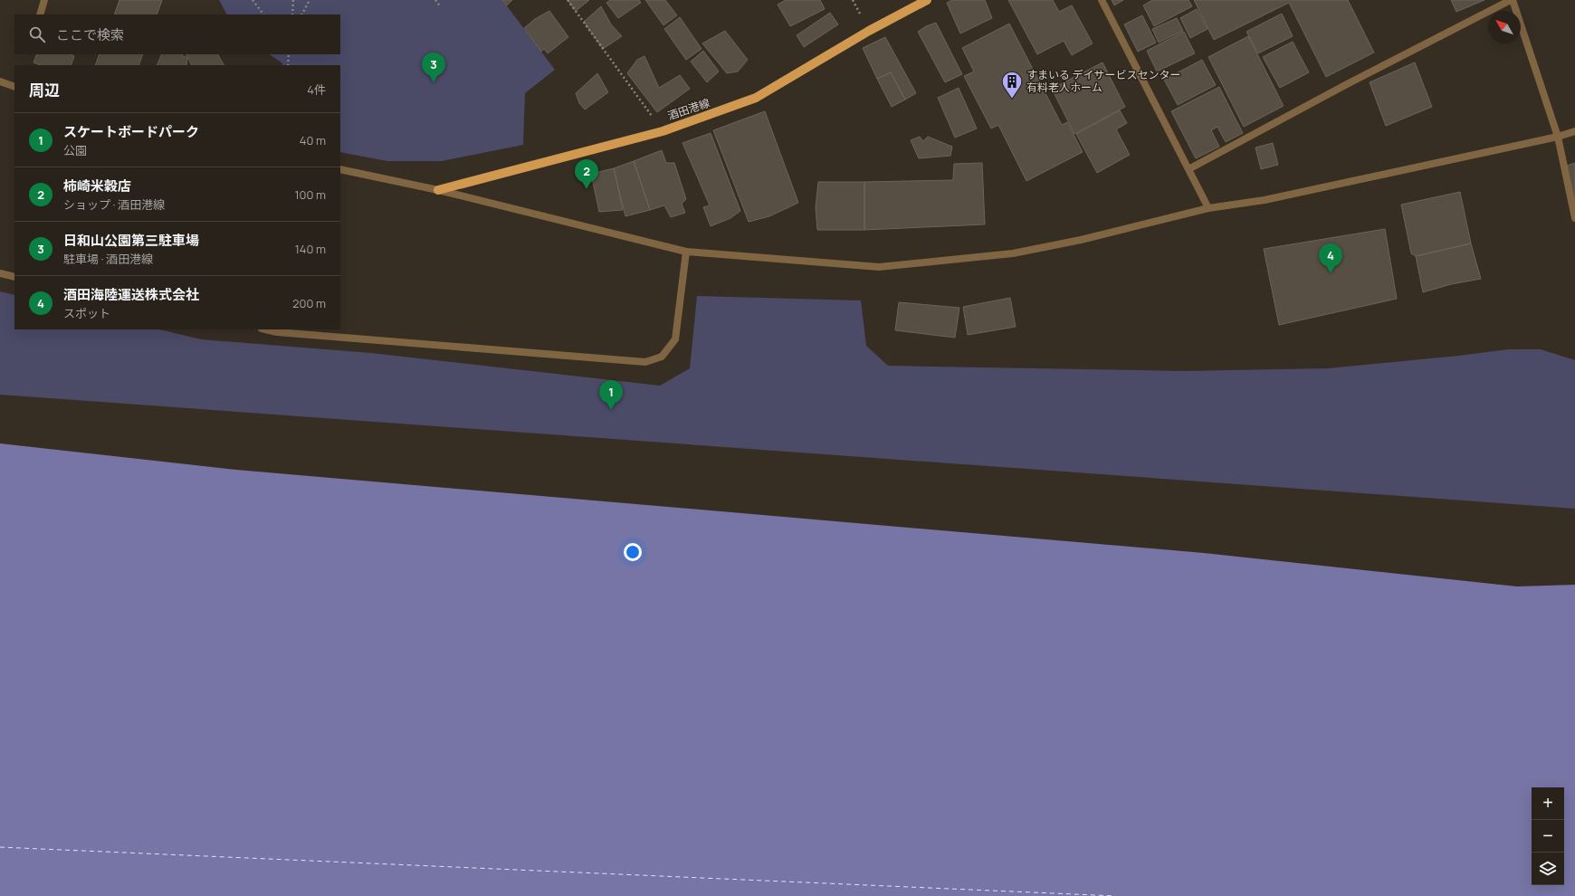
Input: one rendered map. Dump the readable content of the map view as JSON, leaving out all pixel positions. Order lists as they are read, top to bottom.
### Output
{
  "streets": {
    "main road": ["酒田港線"]
  },
  "places": {
    "building": ["すまいる デイサービスセンター 有料老人ホーム"]
  },
  "north": "top left",
  "page": {
    "search": "ここで検索",
    "pins": [
      "3",
      "2",
      "4",
      "1"
    ],
    "heading": ["周辺", "4件"],
    "list": [
      {
        "mark": "1",
        "name": "スケートボードパーク",
        "note": "公園",
        "value": "40 m"
      },
      {
        "mark": "2",
        "name": "柿崎米穀店",
        "note": "ショップ · 酒田港線",
        "value": "100 m"
      },
      {
        "mark": "3",
        "name": "日和山公園第三駐車場",
        "note": "駐車場 · 酒田港線",
        "value": "140 m"
      },
      {
        "mark": "4",
        "name": "酒田海陸運送株式会社",
        "note": "スポット",
        "value": "200 m"
      }
    ],
    "map_buttons": ["+", "−"]
  }
}
